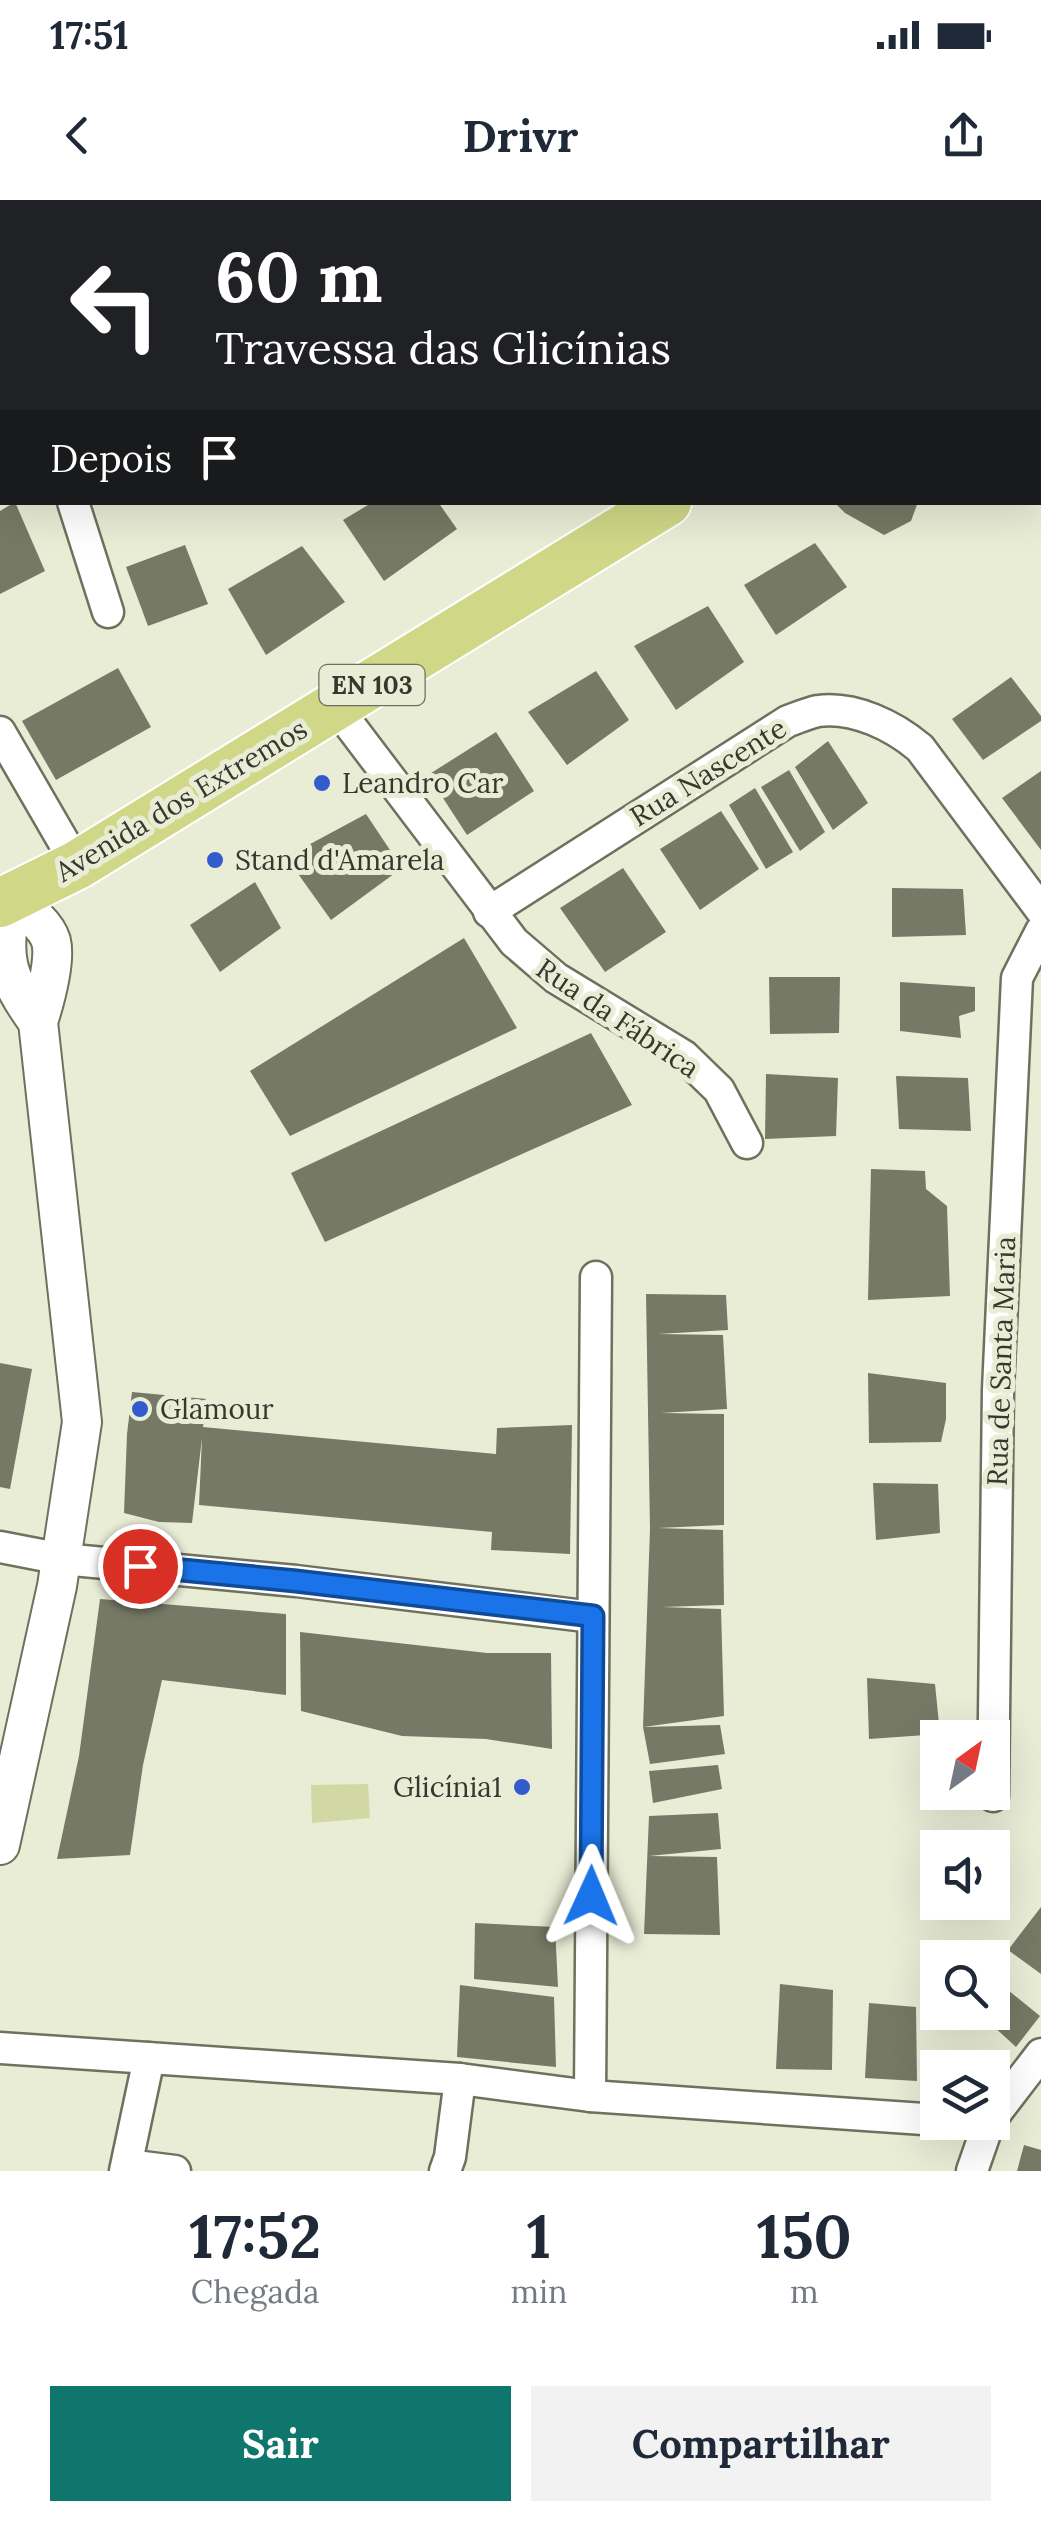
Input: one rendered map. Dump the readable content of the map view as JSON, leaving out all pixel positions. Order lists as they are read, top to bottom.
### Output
{
  "streets": {
    "main road": ["EN 103", "Avenida dos Extremos"],
    "street": ["Rua Nascente", "Rua da Fábrica", "Rua de Santa Maria"]
  },
  "crossings": [
    ["Rua Nascente", "Rua da Fábrica"],
    ["Avenida dos Extremos", "Rua da Fábrica"]
  ],
  "places": [
    "Leandro Car",
    "Stand d'Amarela",
    "Glamour",
    "Glicínia1"
  ],
  "north": "top right",
  "page": {
    "status": "17:51",
    "header": "Drivr",
    "turn": ["60 m", "Travessa das Glicínias"],
    "then": "Depois",
    "eta": [
      "17:52",
      "Chegada",
      "1",
      "min",
      "150",
      "m"
    ],
    "buttons": ["Sair", "Compartilhar"]
  }
}
